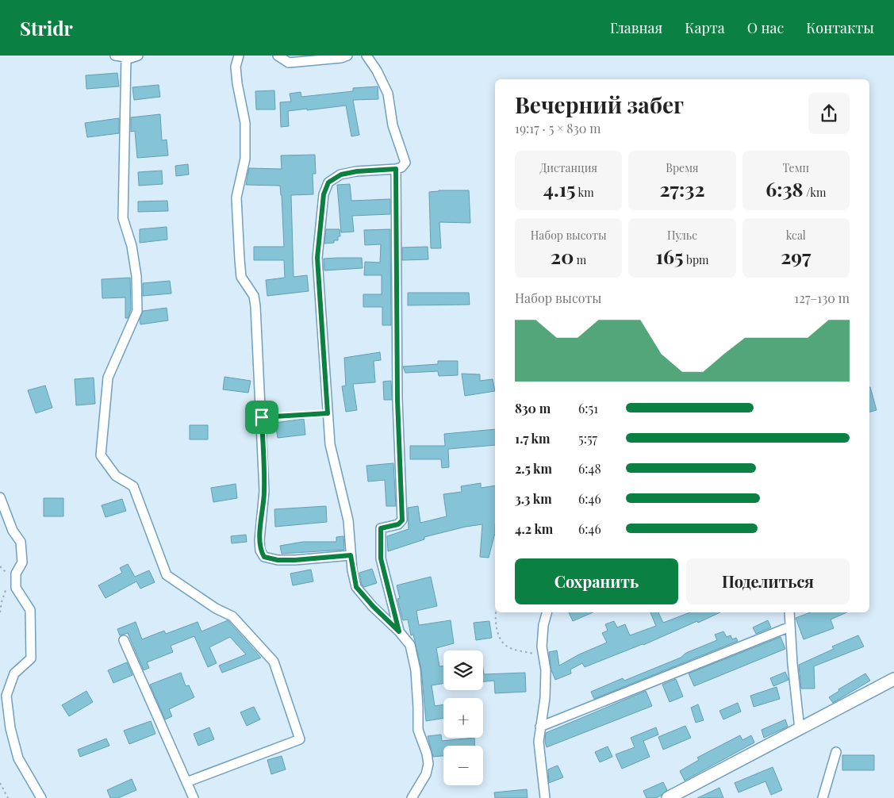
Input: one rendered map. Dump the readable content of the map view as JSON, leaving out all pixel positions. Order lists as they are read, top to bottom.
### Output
{
  "page": {
    "header": "Stridr",
    "nav": [
      "Главная",
      "Карта",
      "О нас",
      "Контакты"
    ],
    "heading": ["Вечерний забег", "19:17 · 5 × 830 m"],
    "stats": [
      ["Дистанция", "4.15 km"],
      ["Время", "27:32"],
      ["Темп", "6:38 /km"],
      ["Набор высоты", "20 m"],
      ["Пульс", "165 bpm"],
      ["kcal", "297"]
    ],
    "chart": ["Набор высоты", "127–130 m"],
    "list": [
      {
        "name": "830 m",
        "note": "6:51"
      },
      {
        "name": "1.7 km",
        "note": "5:57"
      },
      {
        "name": "2.5 km",
        "note": "6:48"
      },
      {
        "name": "3.3 km",
        "note": "6:46"
      },
      {
        "name": "4.2 km",
        "note": "6:46"
      }
    ],
    "buttons": ["Сохранить", "Поделиться"],
    "map_buttons": ["+", "−"]
  }
}
